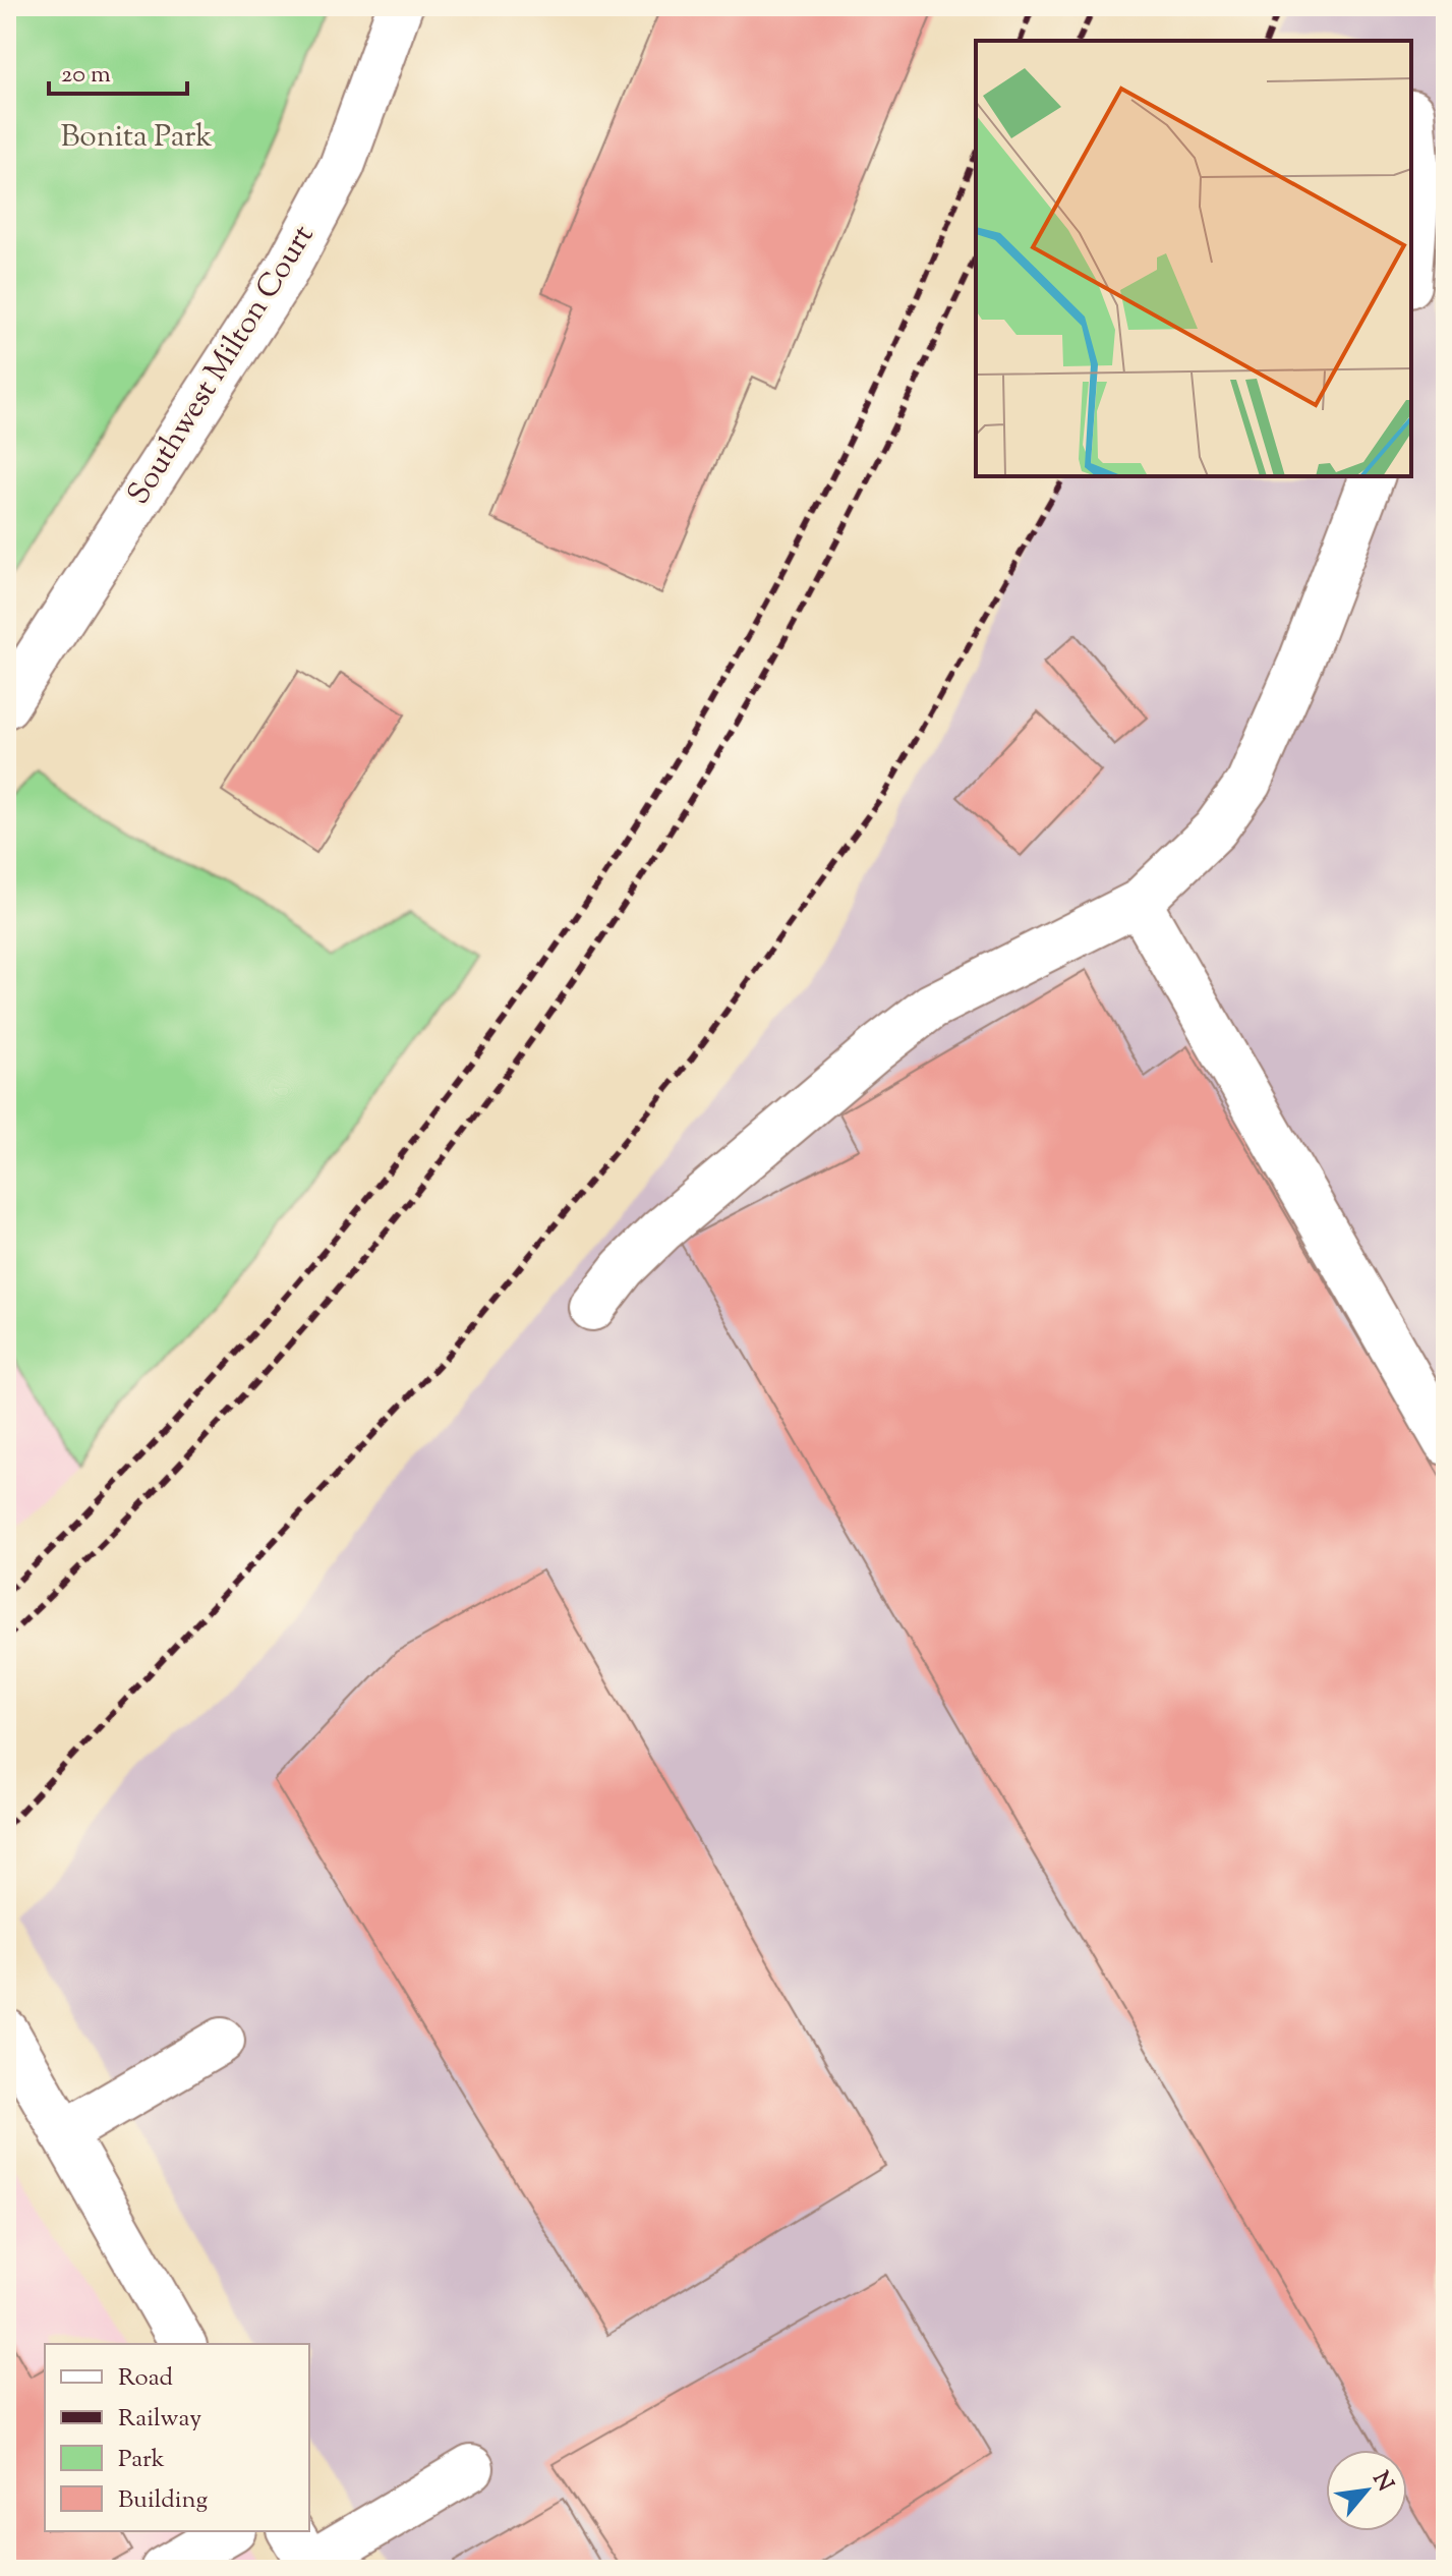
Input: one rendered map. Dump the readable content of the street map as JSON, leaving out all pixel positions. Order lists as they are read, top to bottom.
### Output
{
  "streets": {
    "street": ["Southwest Milton Court"]
  },
  "parks": ["Bonita Park"],
  "legend": [
    "Road",
    "Railway",
    "Park",
    "Building"
  ],
  "scale_bar": "20 m",
  "north": "top right"
}
